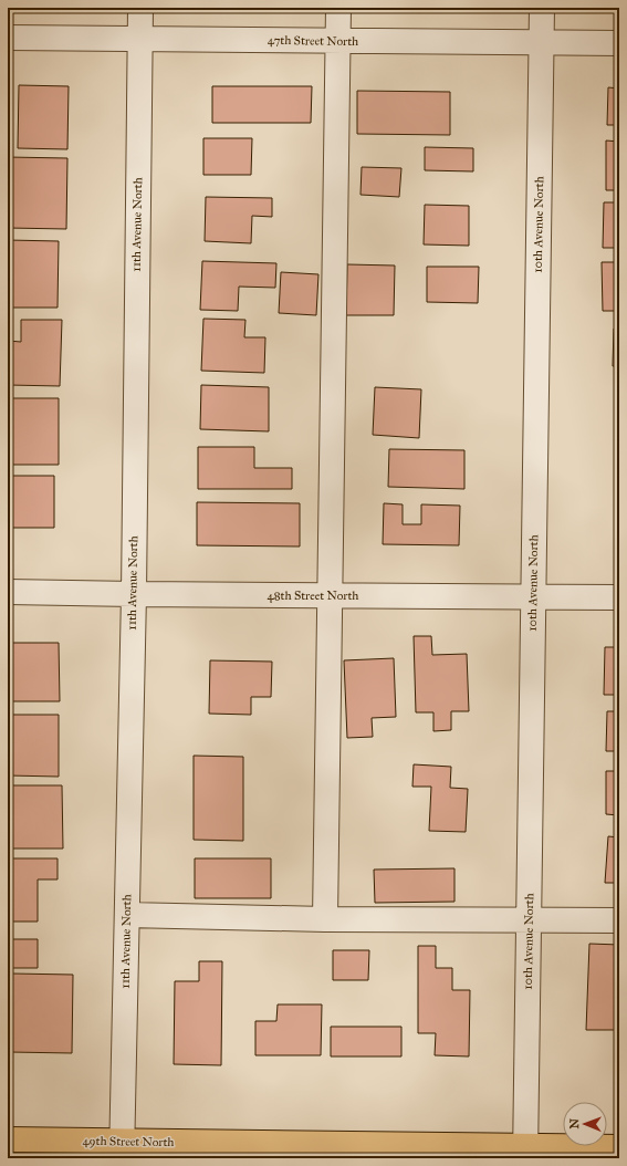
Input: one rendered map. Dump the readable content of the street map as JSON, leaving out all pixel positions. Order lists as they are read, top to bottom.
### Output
{
  "streets": {
    "main road": ["49th Street North"],
    "street": [
      "47th Street North",
      "11th Avenue North",
      "10th Avenue North",
      "48th Street North"
    ]
  },
  "crossings": [
    ["47th Street North", "11th Avenue North"],
    ["47th Street North", "10th Avenue North"],
    ["11th Avenue North", "48th Street North"],
    ["11th Avenue North", "49th Street North"],
    ["10th Avenue North", "48th Street North"],
    ["10th Avenue North", "49th Street North"]
  ],
  "north": "left"
}
